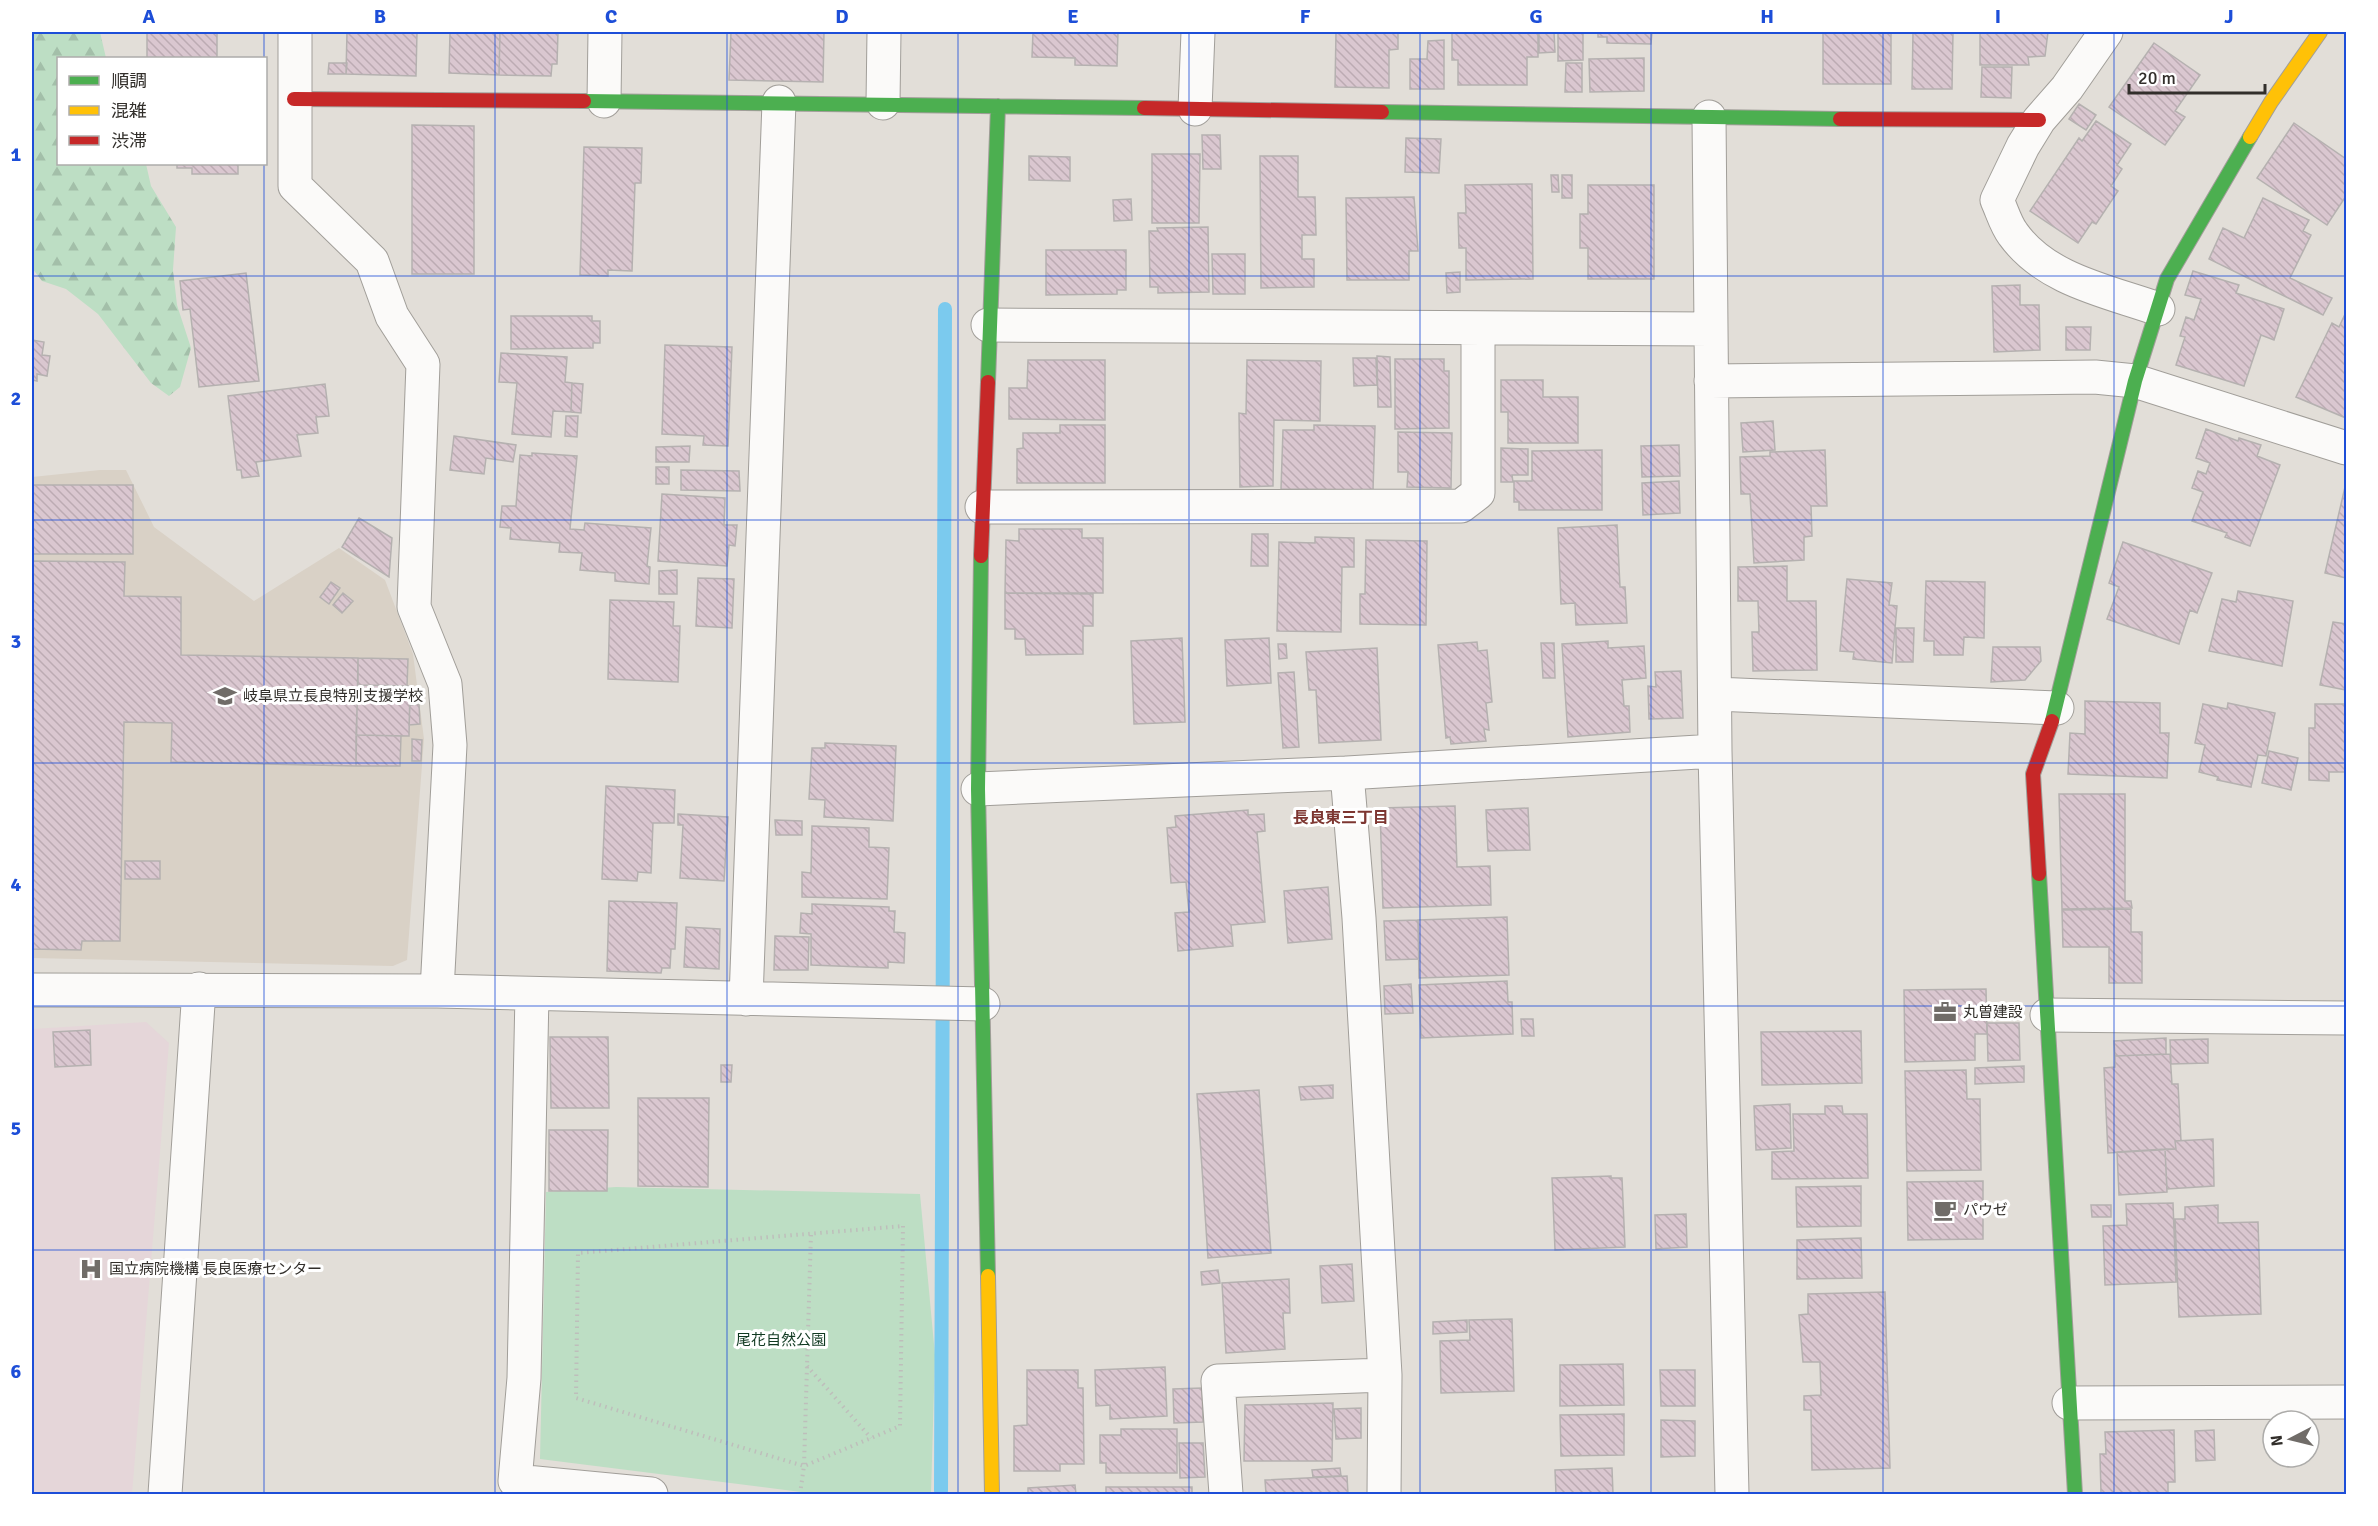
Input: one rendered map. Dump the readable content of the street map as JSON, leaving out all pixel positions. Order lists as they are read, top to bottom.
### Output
{
  "districts": ["長良東三丁目"],
  "parks": ["尾花自然公園"],
  "places": {
    "school or university": ["岐阜県立長良特別支援学校"],
    "office": ["丸曽建設"],
    "cafe": ["パウゼ"],
    "hospital": ["国立病院機構 長良医療センター"]
  },
  "legend": ["順調", "混雑", "渋滞"],
  "scale_bar": "20 m",
  "north": "left",
  "grid": {
    "columns": [
      "A",
      "B",
      "C",
      "D",
      "E",
      "F",
      "G",
      "H",
      "I",
      "J"
    ],
    "rows": [
      "1",
      "2",
      "3",
      "4",
      "5",
      "6"
    ]
  }
}
